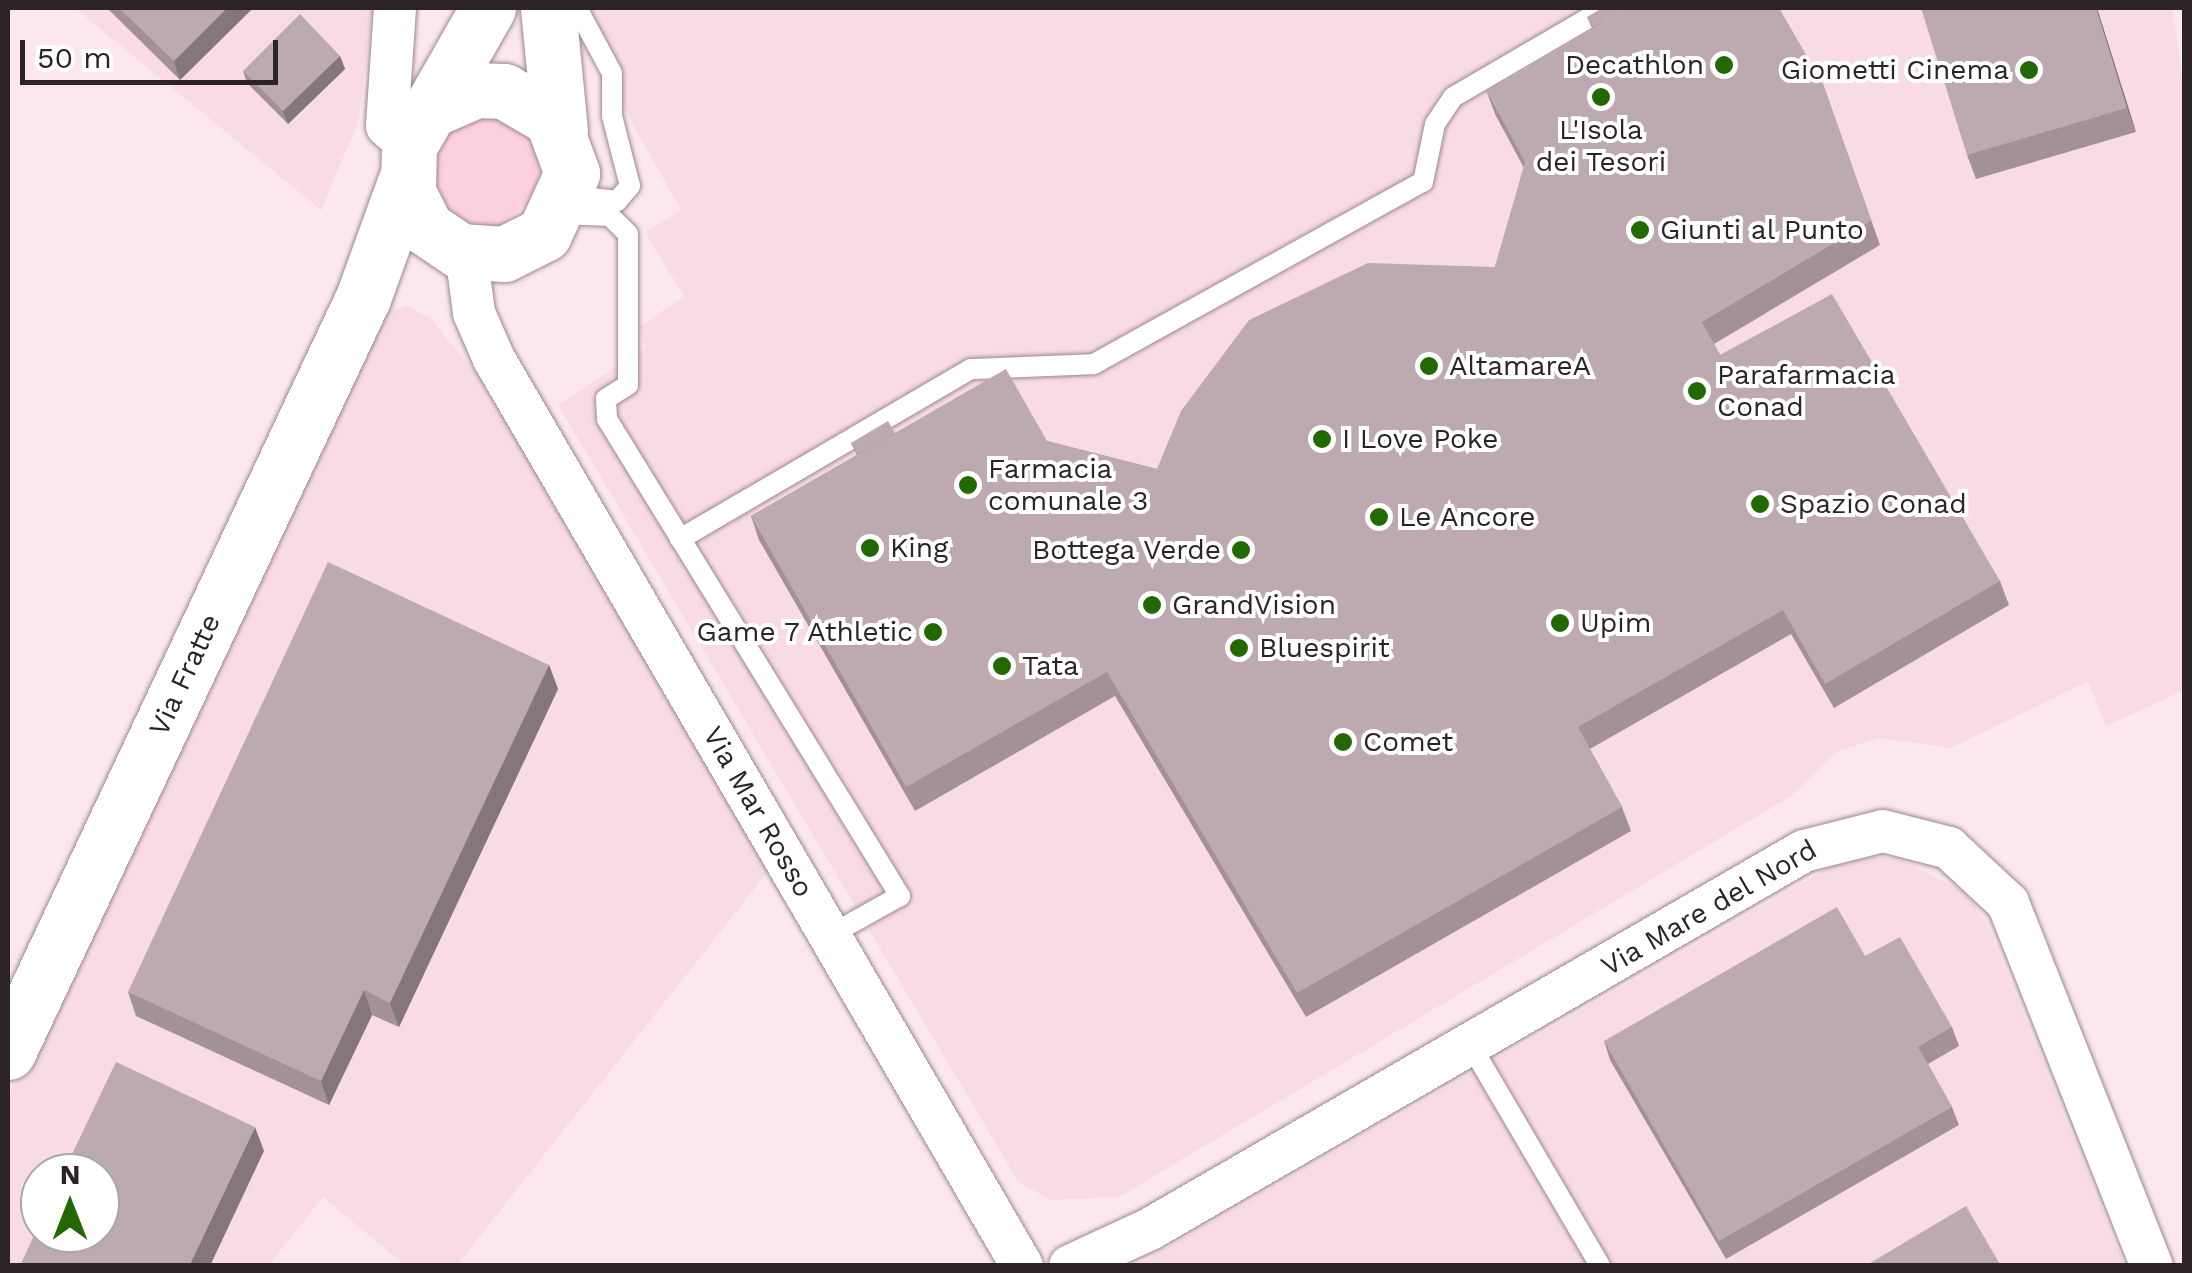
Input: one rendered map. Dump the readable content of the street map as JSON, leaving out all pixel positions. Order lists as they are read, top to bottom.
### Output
{
  "streets": {
    "main road": ["Via Fratte"],
    "street": ["Via Mar Rosso", "Via Mare del Nord"]
  },
  "crossings": [
    ["Via Fratte", "Via Mar Rosso"]
  ],
  "places": [
    "Decathlon",
    "Giometti Cinema",
    "L'Isola dei Tesori",
    "Giunti al Punto",
    "AltamareA",
    "Parafarmacia Conad",
    "I Love Poke",
    "Farmacia comunale 3",
    "Spazio Conad",
    "Le Ancore",
    "King",
    "Bottega Verde",
    "GrandVision",
    "Upim",
    "Game 7 Athletic",
    "Bluespirit",
    "Tata",
    "Comet"
  ],
  "scale_bar": "50 m",
  "north": "top"
}
